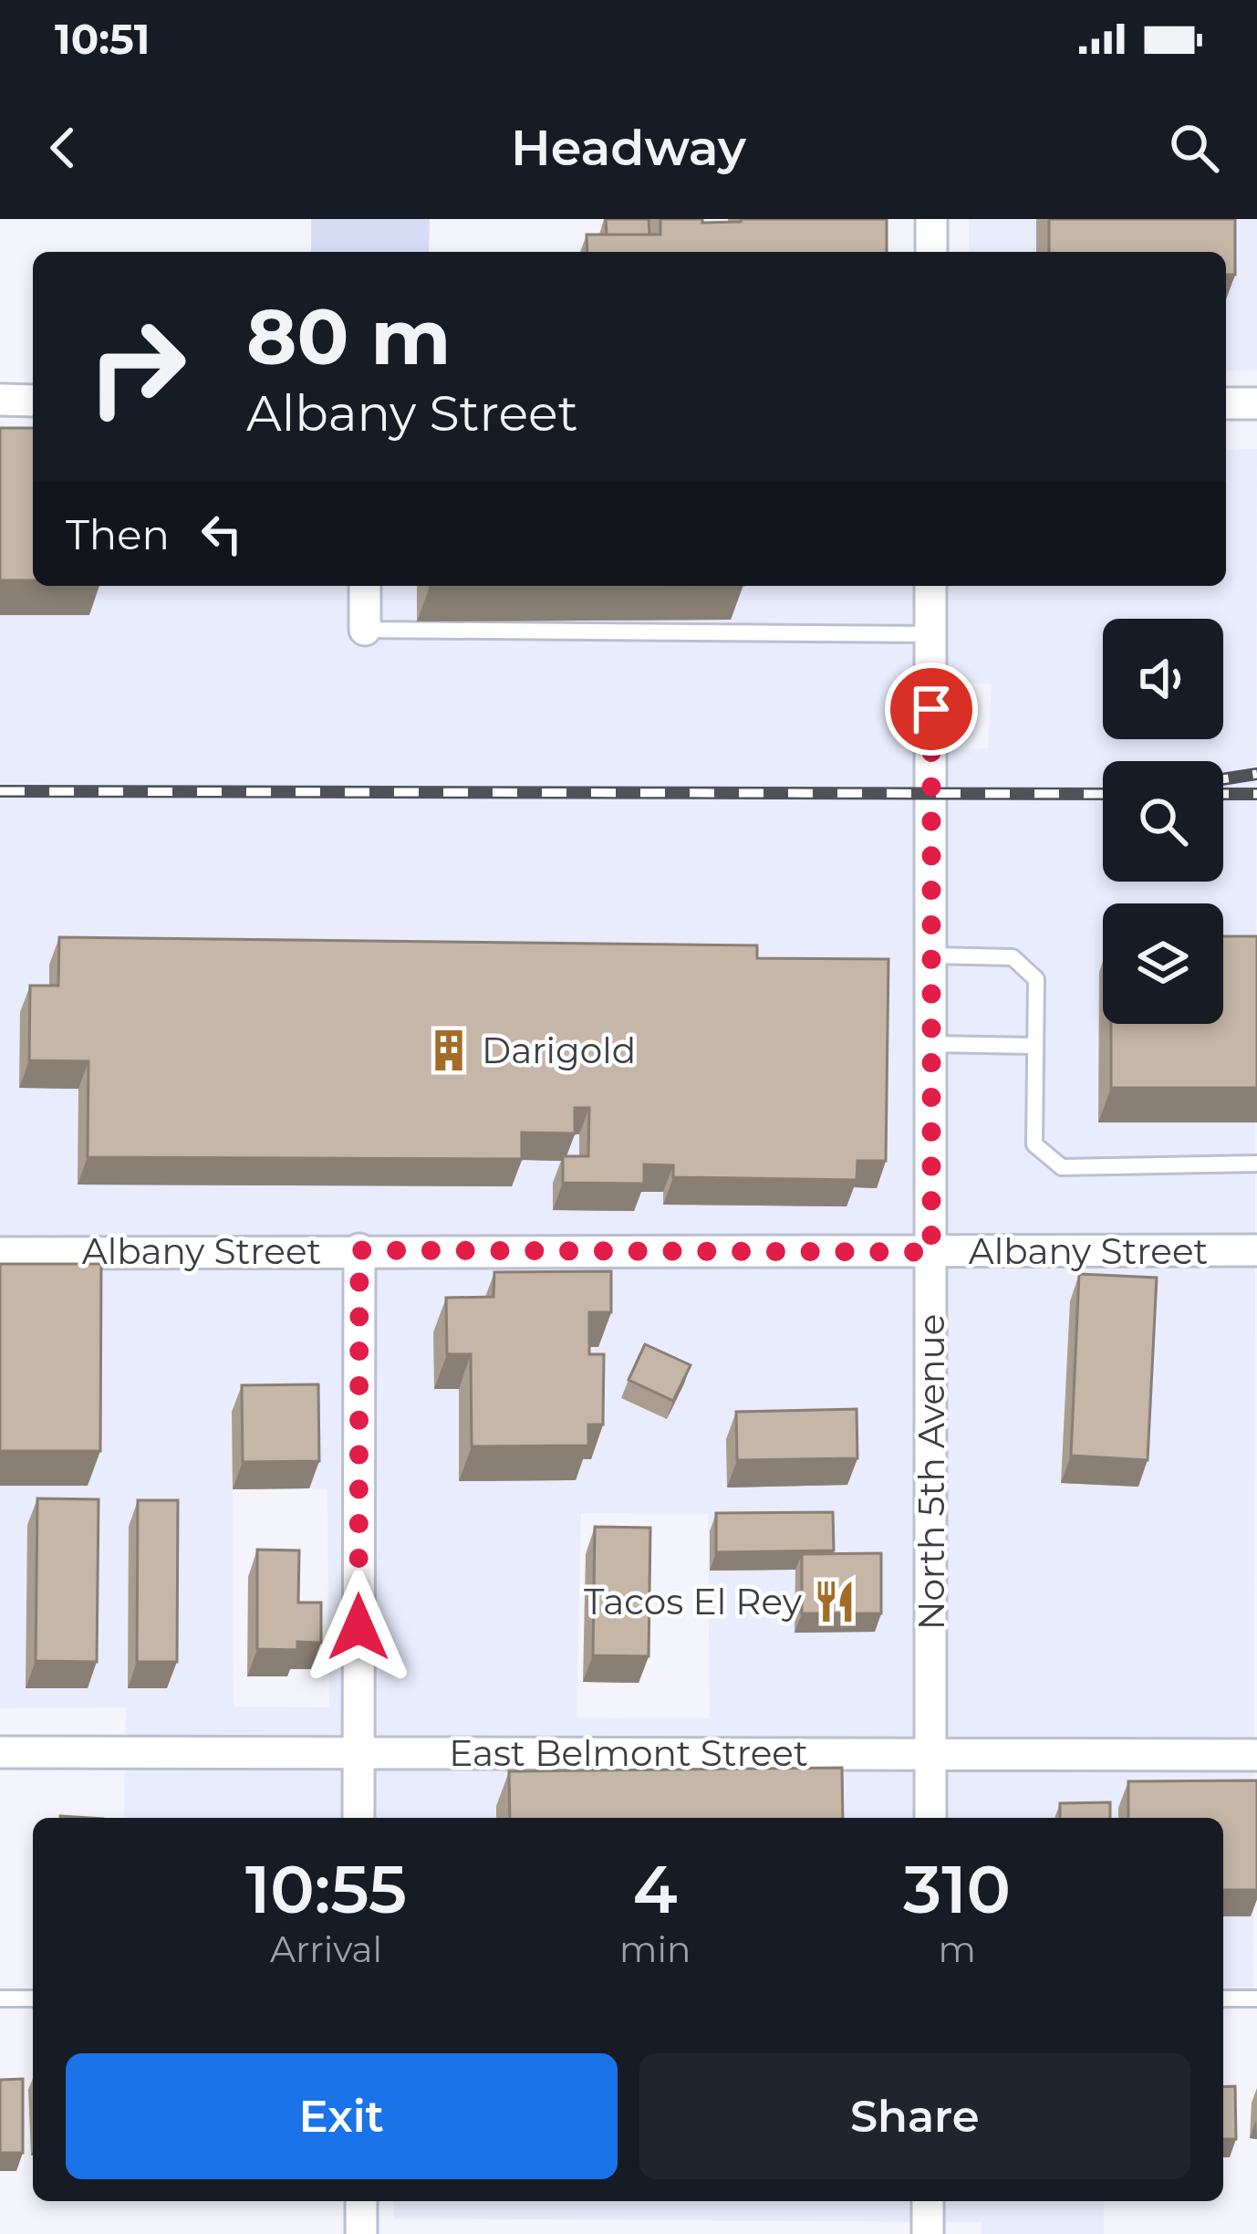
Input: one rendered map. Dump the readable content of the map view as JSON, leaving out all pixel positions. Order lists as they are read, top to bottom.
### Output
{
  "streets": {
    "street": ["Albany Street", "North 5th Avenue", "East Belmont Street"]
  },
  "crossings": [
    ["Albany Street", "North 5th Avenue"],
    ["North 5th Avenue", "East Belmont Street"]
  ],
  "places": {
    "building": ["Darigold"],
    "restaurant": ["Tacos El Rey"]
  },
  "page": {
    "status": "10:51",
    "header": "Headway",
    "turn": ["80 m", "Albany Street"],
    "then": "Then",
    "eta": [
      "10:55",
      "Arrival",
      "4",
      "min",
      "310",
      "m"
    ],
    "buttons": ["Exit", "Share"]
  }
}
